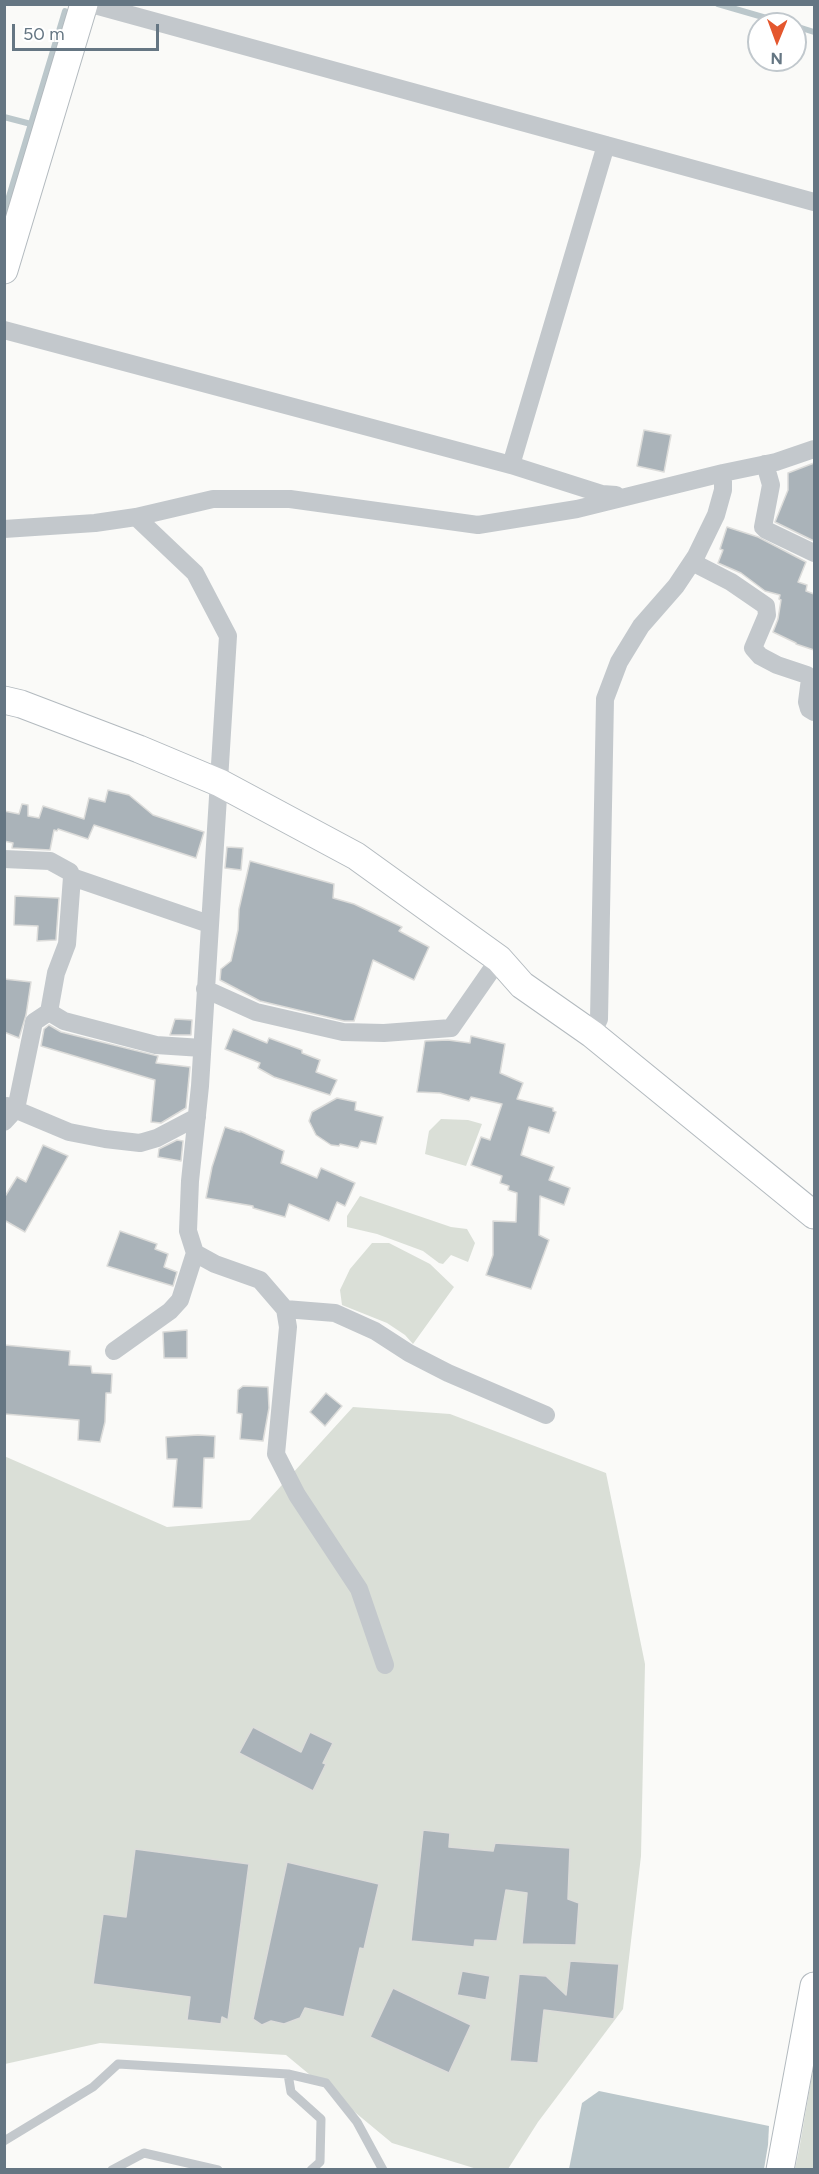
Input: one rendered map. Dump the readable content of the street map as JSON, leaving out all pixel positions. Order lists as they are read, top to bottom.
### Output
{
  "scale_bar": "50 m",
  "north": "bottom"
}
